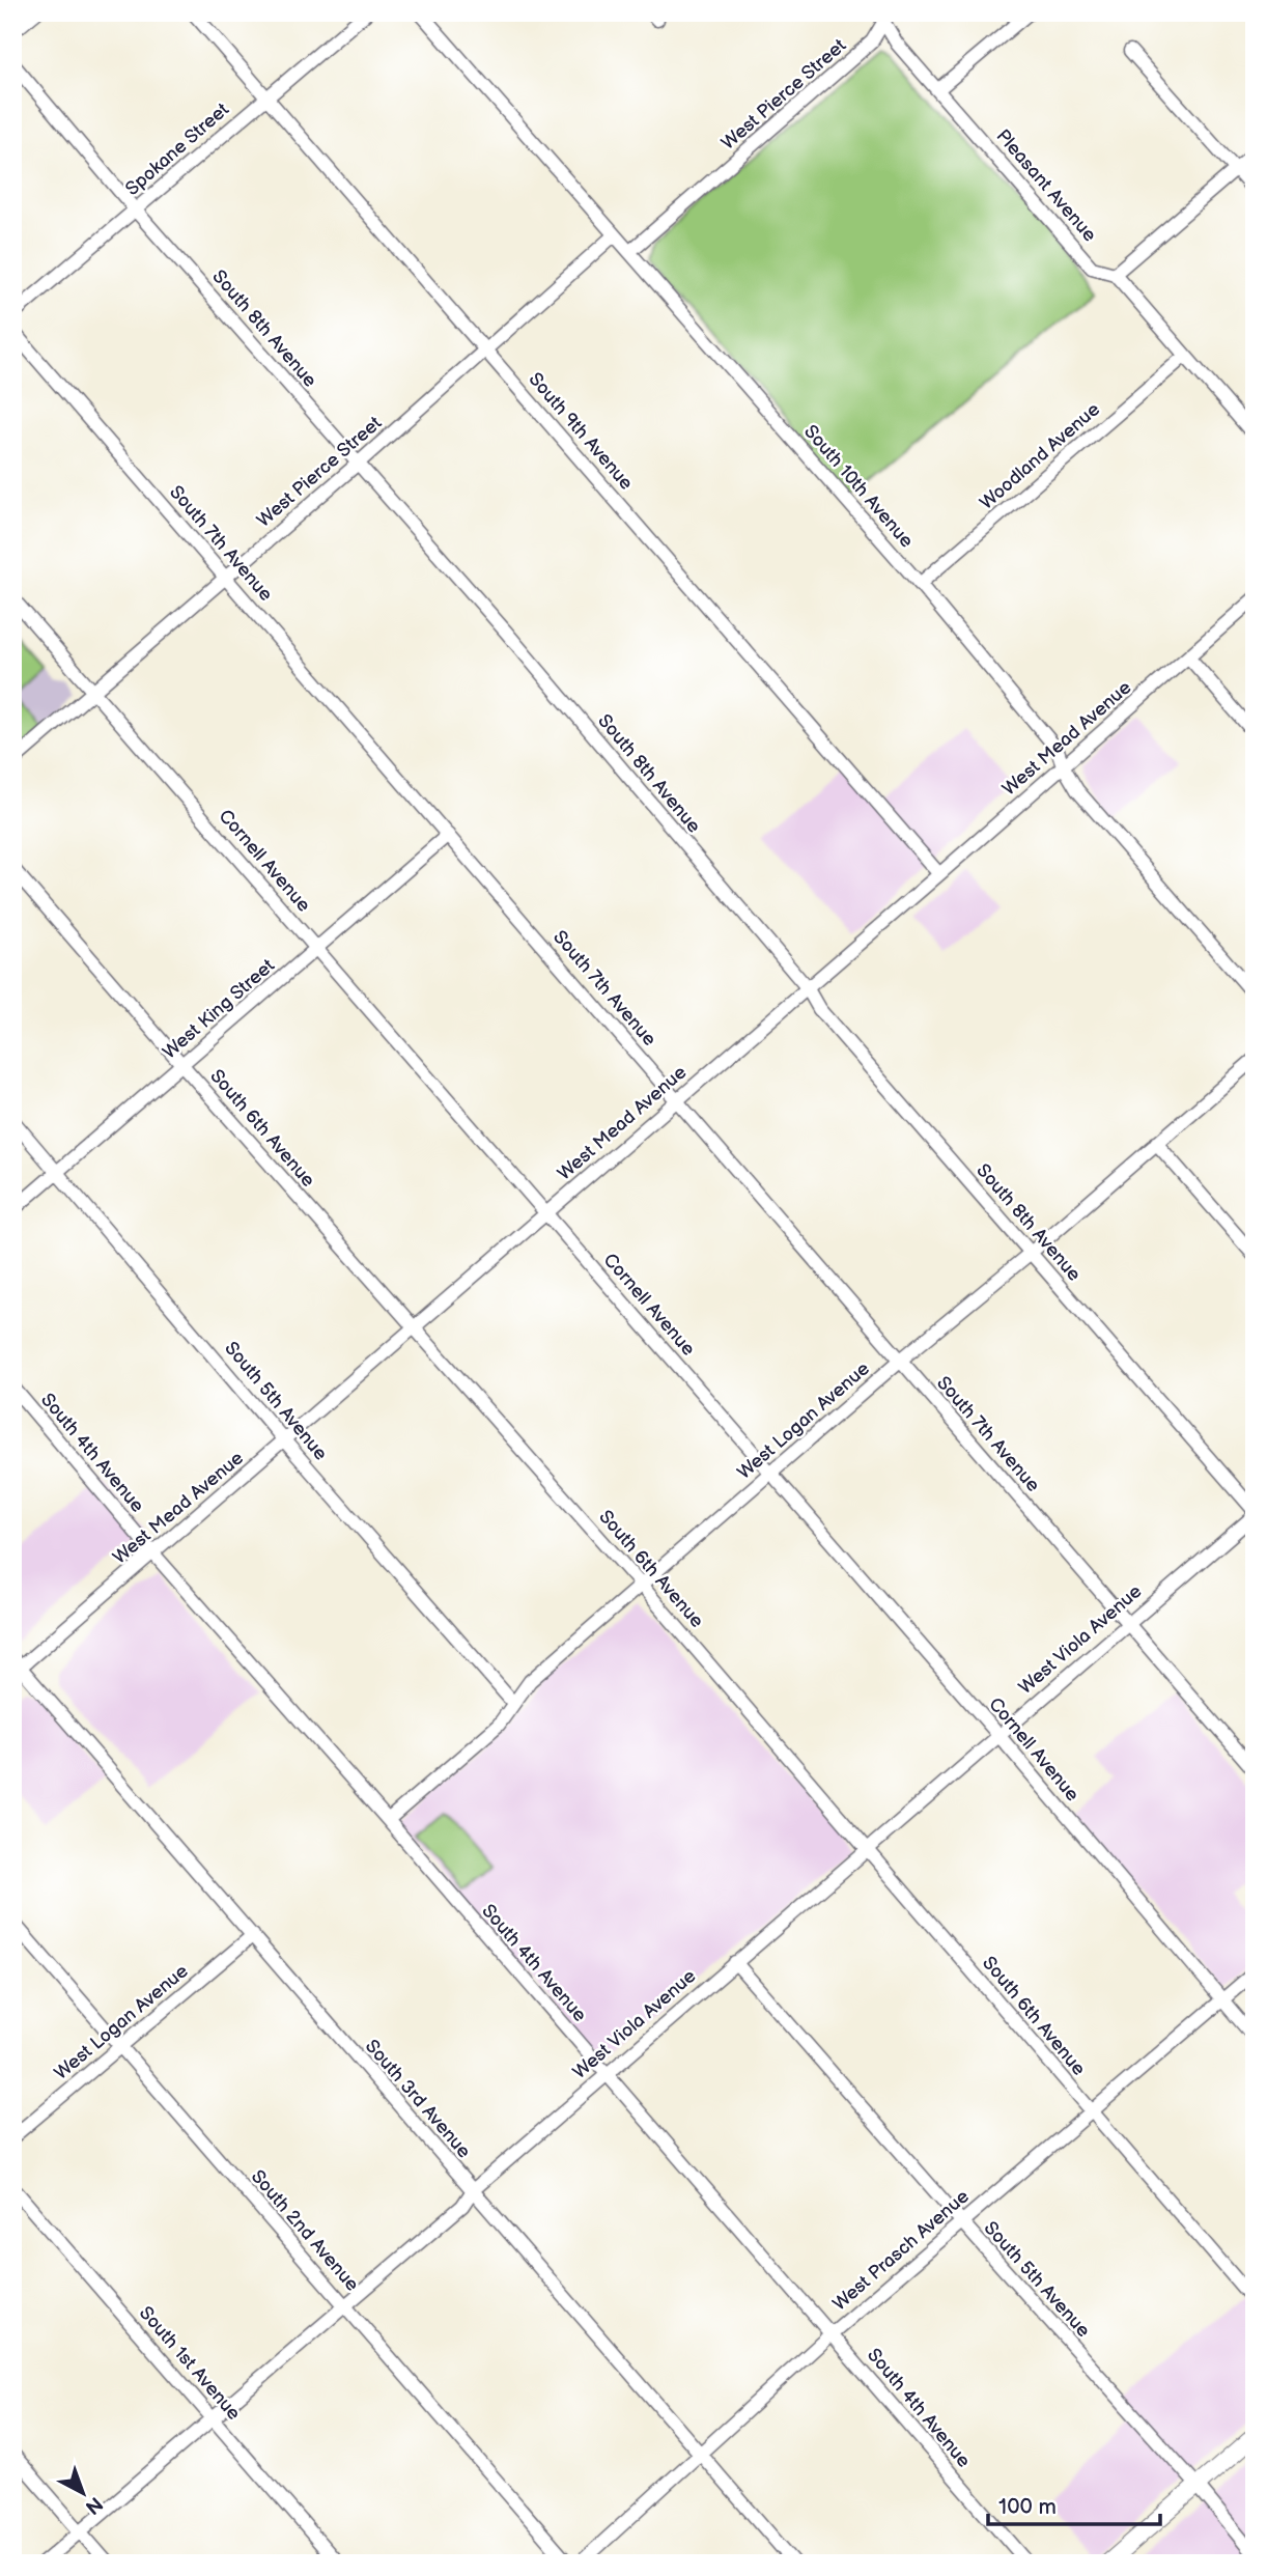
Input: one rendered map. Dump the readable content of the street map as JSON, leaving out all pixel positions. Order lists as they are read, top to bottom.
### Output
{
  "streets": {
    "street": [
      "West Pierce Street",
      "Spokane Street",
      "Pleasant Avenue",
      "South 8th Avenue",
      "South 9th Avenue",
      "Woodland Avenue",
      "South 10th Avenue",
      "South 7th Avenue",
      "West Mead Avenue",
      "Cornell Avenue",
      "West King Street",
      "South 6th Avenue",
      "South 5th Avenue",
      "West Logan Avenue",
      "South 4th Avenue",
      "West Viola Avenue",
      "South 3rd Avenue",
      "South 2nd Avenue",
      "West Prasch Avenue",
      "South 1st Avenue"
    ]
  },
  "crossings": [
    ["West Pierce Street", "Pleasant Avenue"],
    ["West Pierce Street", "South 8th Avenue"],
    ["West Pierce Street", "South 9th Avenue"],
    ["West Pierce Street", "South 10th Avenue"],
    ["West Pierce Street", "South 7th Avenue"],
    ["West Pierce Street", "Cornell Avenue"],
    ["Spokane Street", "South 8th Avenue"],
    ["Spokane Street", "South 9th Avenue"],
    ["Pleasant Avenue", "Woodland Avenue"],
    ["South 8th Avenue", "West Mead Avenue"],
    ["South 8th Avenue", "West Logan Avenue"],
    ["South 8th Avenue", "West Viola Avenue"],
    ["South 9th Avenue", "West Mead Avenue"],
    ["Woodland Avenue", "South 10th Avenue"],
    ["South 10th Avenue", "West Mead Avenue"],
    ["South 7th Avenue", "West Mead Avenue"],
    ["South 7th Avenue", "West King Street"],
    ["South 7th Avenue", "West Logan Avenue"],
    ["South 7th Avenue", "West Viola Avenue"],
    ["West Mead Avenue", "Cornell Avenue"],
    ["West Mead Avenue", "South 6th Avenue"],
    ["West Mead Avenue", "South 5th Avenue"],
    ["West Mead Avenue", "South 4th Avenue"],
    ["West Mead Avenue", "South 3rd Avenue"],
    ["Cornell Avenue", "West King Street"],
    ["Cornell Avenue", "West Logan Avenue"],
    ["Cornell Avenue", "West Viola Avenue"],
    ["Cornell Avenue", "West Prasch Avenue"],
    ["West King Street", "South 6th Avenue"],
    ["West King Street", "South 5th Avenue"],
    ["South 6th Avenue", "West Logan Avenue"],
    ["South 6th Avenue", "West Viola Avenue"],
    ["South 6th Avenue", "West Prasch Avenue"],
    ["South 5th Avenue", "West Logan Avenue"],
    ["South 5th Avenue", "West Viola Avenue"],
    ["South 5th Avenue", "West Prasch Avenue"],
    ["West Logan Avenue", "South 4th Avenue"],
    ["West Logan Avenue", "South 3rd Avenue"],
    ["West Logan Avenue", "South 2nd Avenue"],
    ["South 4th Avenue", "West Viola Avenue"],
    ["South 4th Avenue", "West Prasch Avenue"],
    ["West Viola Avenue", "South 3rd Avenue"],
    ["West Viola Avenue", "South 2nd Avenue"],
    ["West Viola Avenue", "South 1st Avenue"],
    ["South 3rd Avenue", "West Prasch Avenue"]
  ],
  "scale_bar": "100 m",
  "north": "bottom right"
}
